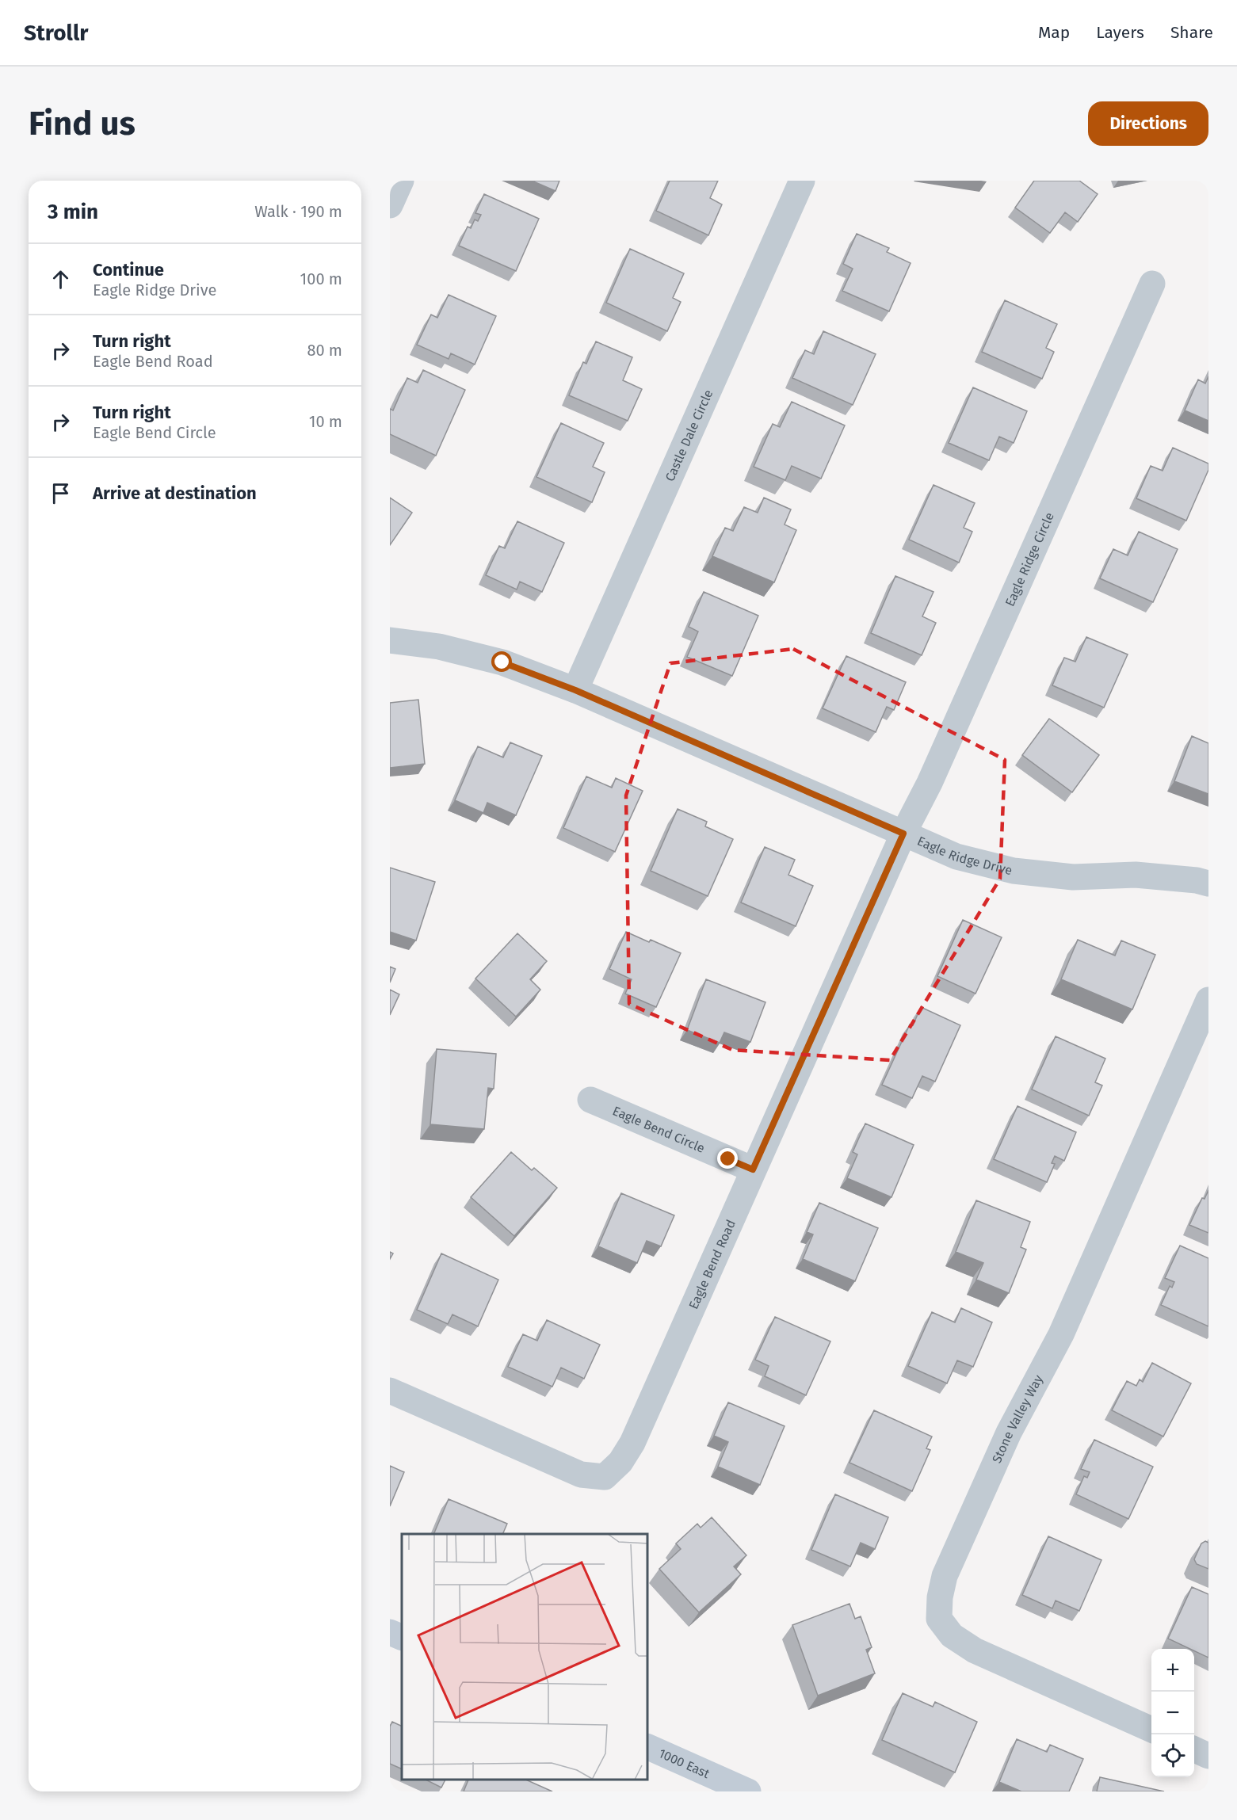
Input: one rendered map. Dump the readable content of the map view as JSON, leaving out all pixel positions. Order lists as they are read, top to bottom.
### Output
{
  "streets": {
    "street": [
      "Castle Dale Circle",
      "Eagle Ridge Circle",
      "Eagle Ridge Drive",
      "Eagle Bend Circle",
      "Eagle Bend Road",
      "Stone Valley Way",
      "1000 East"
    ]
  },
  "crossings": [
    ["Castle Dale Circle", "Eagle Ridge Drive"],
    ["Eagle Ridge Circle", "Eagle Ridge Drive"],
    ["Eagle Ridge Circle", "Eagle Bend Road"],
    ["Eagle Ridge Drive", "Eagle Bend Road"],
    ["Eagle Bend Circle", "Eagle Bend Road"]
  ],
  "page": {
    "header": "Strollr",
    "nav": ["Map", "Layers", "Share"],
    "buttons": "Directions",
    "title": "Find us",
    "heading": ["3 min", "Walk · 190 m"],
    "list": [
      ["Continue", "Eagle Ridge Drive", "100 m"],
      ["Turn right", "Eagle Bend Road", "80 m"],
      ["Turn right", "Eagle Bend Circle", "10 m"],
      "Arrive at destination"
    ],
    "map_buttons": ["+", "−"]
  }
}
